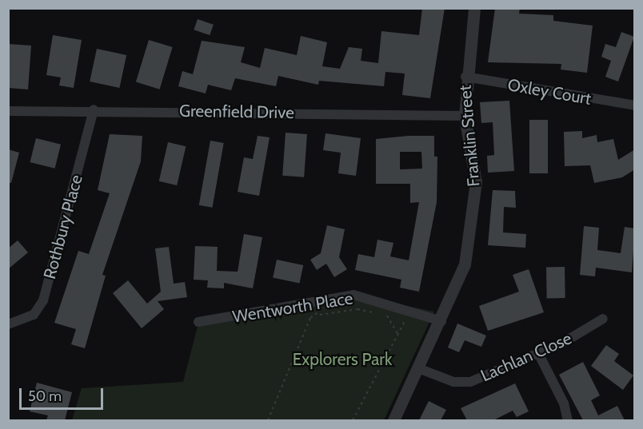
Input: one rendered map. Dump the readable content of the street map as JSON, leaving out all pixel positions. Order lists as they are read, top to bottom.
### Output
{
  "streets": {
    "street": [
      "Oxley Court",
      "Greenfield Drive",
      "Franklin Street",
      "Rothbury Place",
      "Wentworth Place",
      "Lachlan Close"
    ]
  },
  "crossings": [
    ["Oxley Court", "Franklin Street"],
    ["Greenfield Drive", "Franklin Street"],
    ["Greenfield Drive", "Rothbury Place"],
    ["Franklin Street", "Wentworth Place"],
    ["Franklin Street", "Lachlan Close"]
  ],
  "parks": ["Explorers Park"],
  "scale_bar": "50 m"
}
